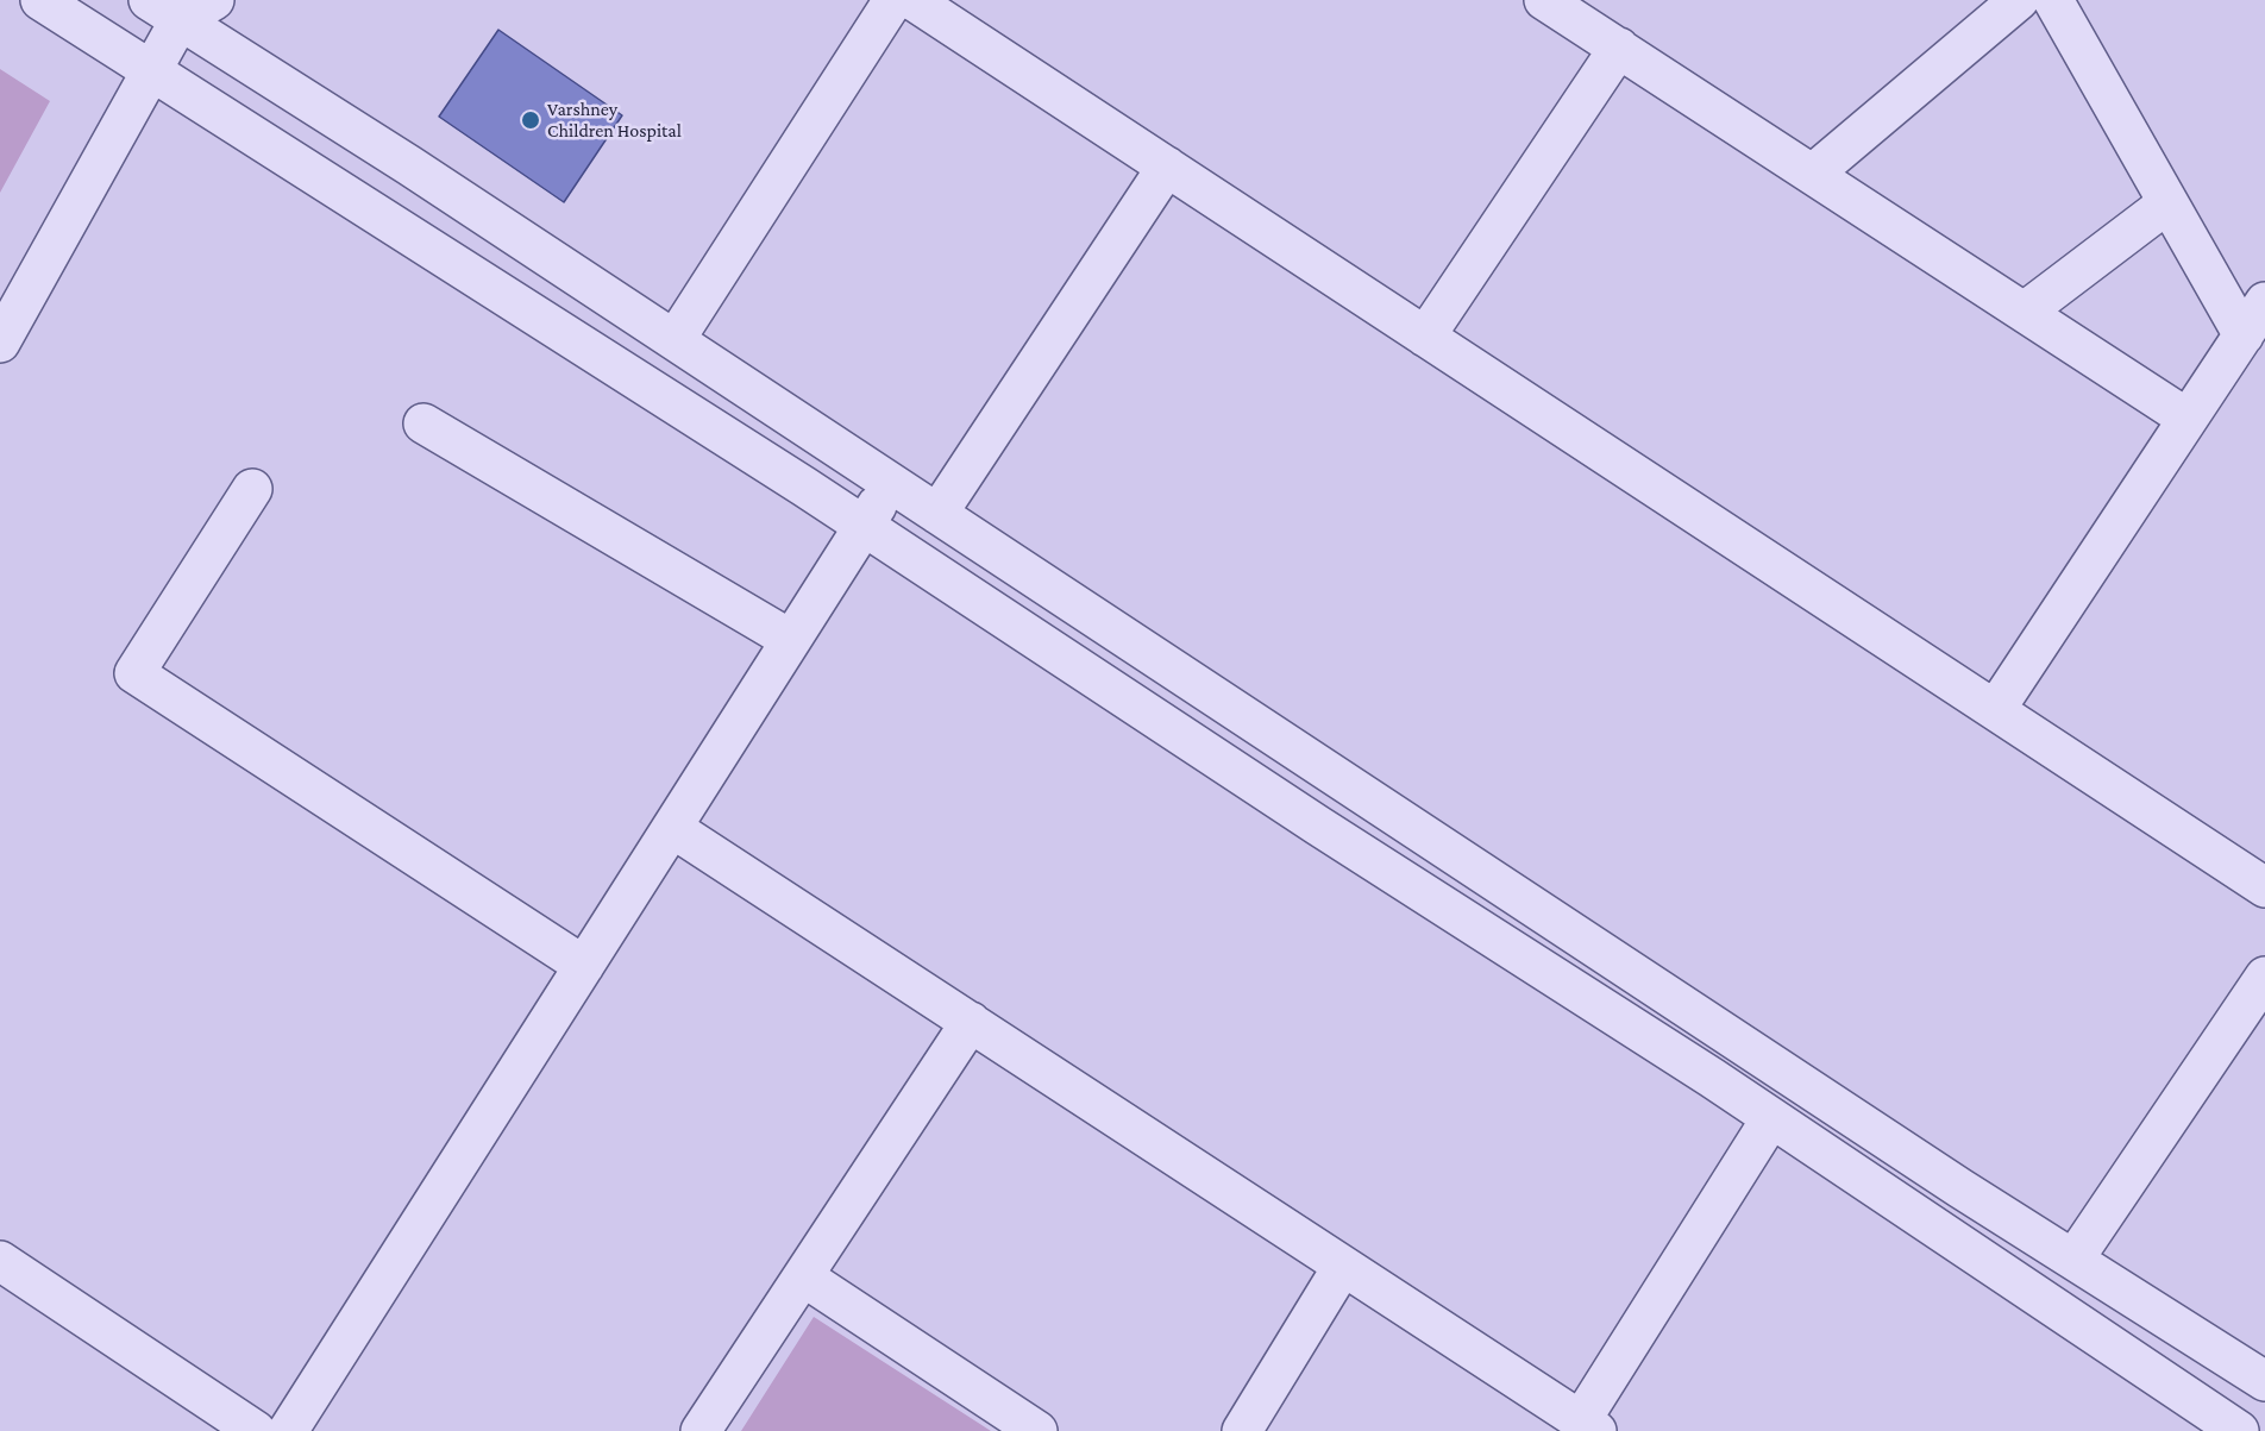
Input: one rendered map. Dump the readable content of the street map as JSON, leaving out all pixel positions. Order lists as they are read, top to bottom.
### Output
{
  "places": ["Varshney Children Hospital"]
}
